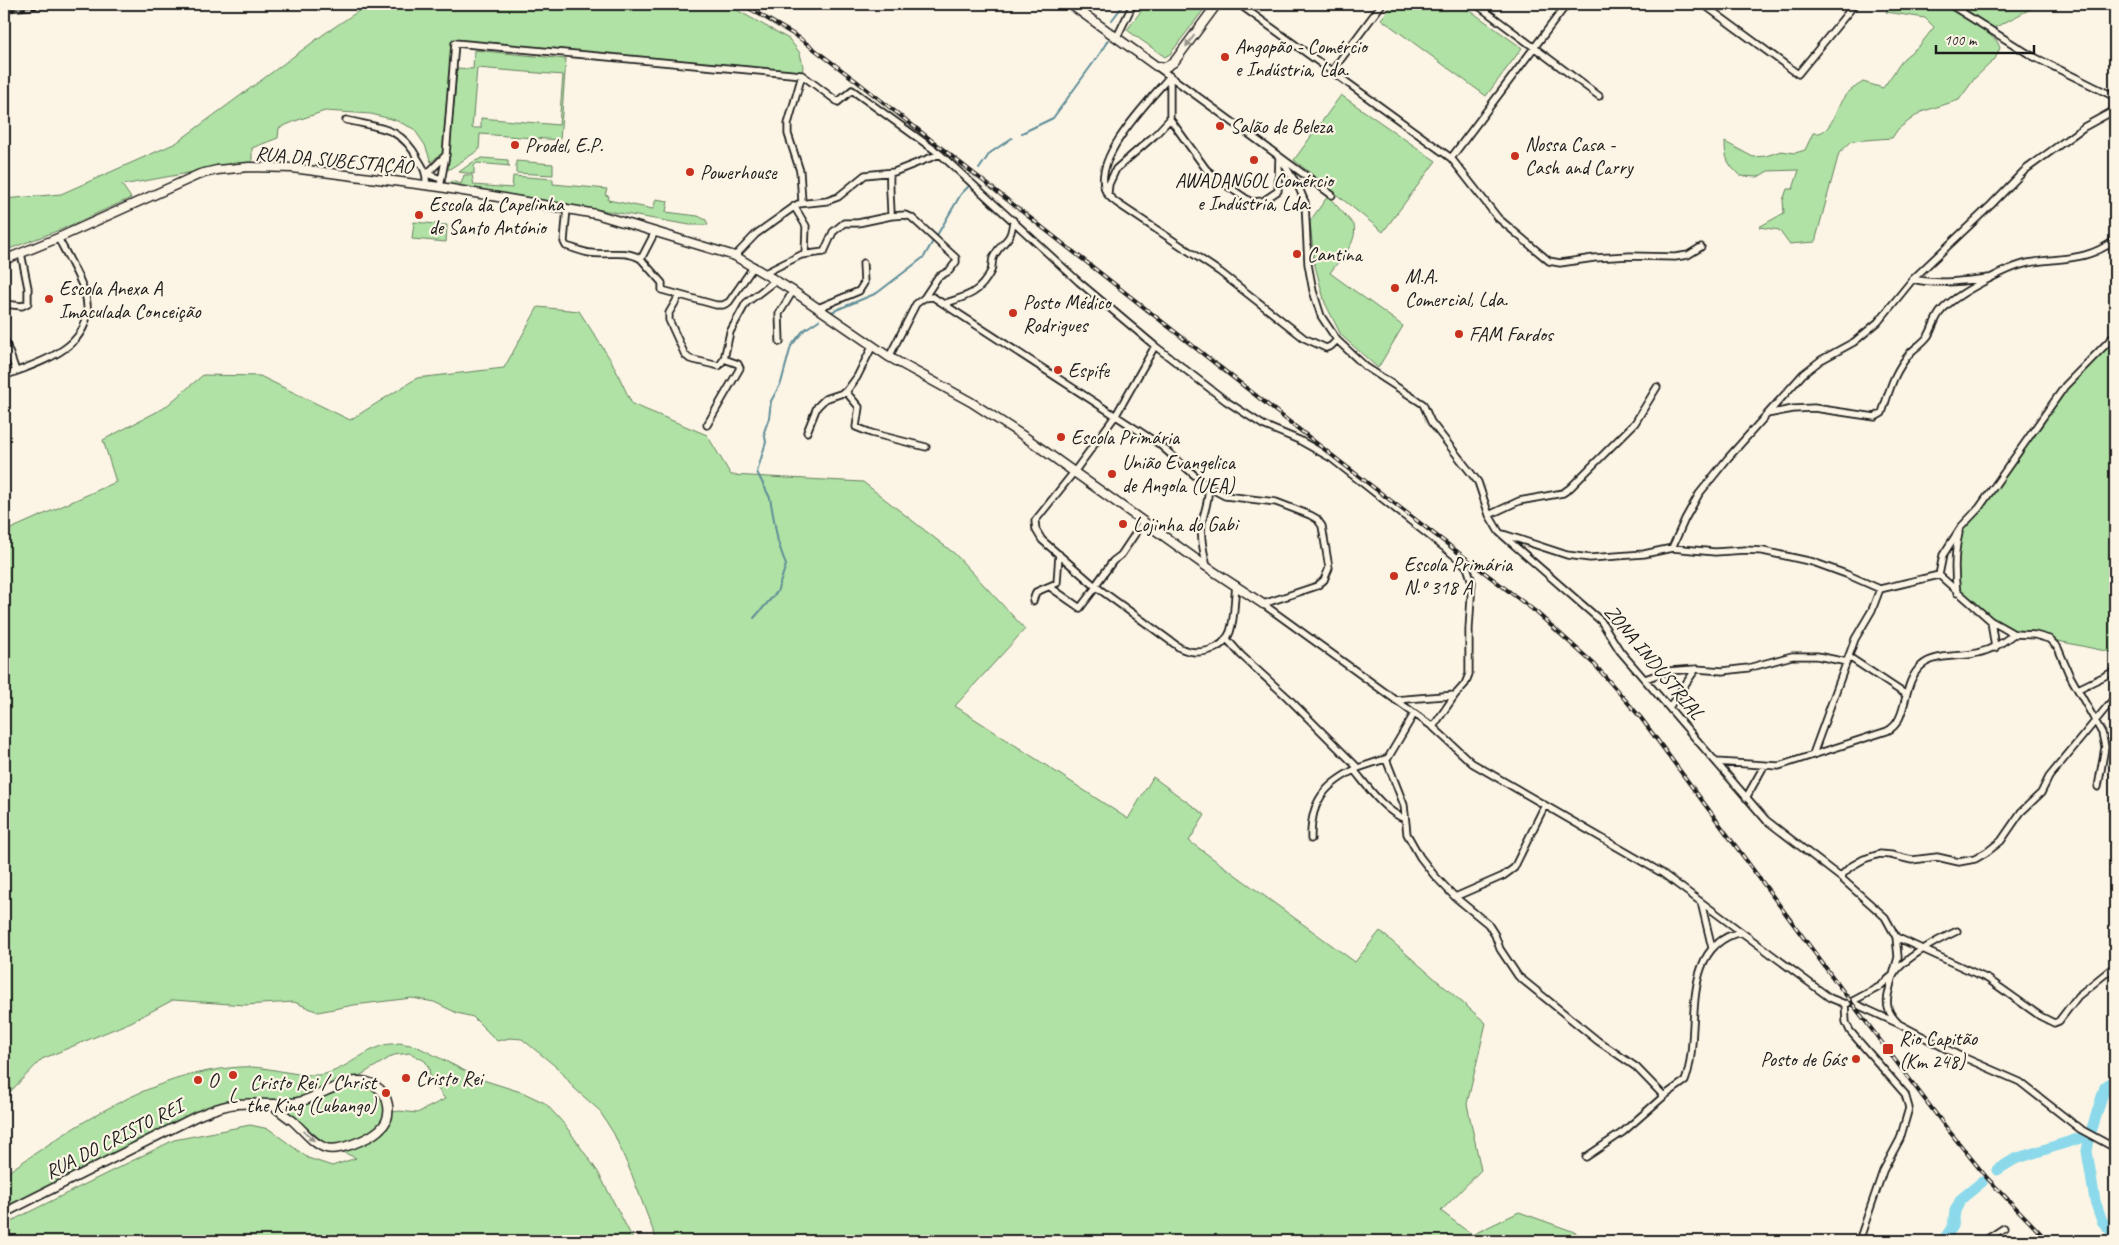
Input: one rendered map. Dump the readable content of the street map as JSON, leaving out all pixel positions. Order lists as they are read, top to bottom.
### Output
{
  "streets": {
    "street": ["RUA DA SUBESTAÇÃO", "ZONA INDUSTRIAL", "RUA DO CRISTO REI"]
  },
  "places": {
    "other": [
      "Angopão - Comércio e Indústria, Lda.",
      "Salão de Beleza",
      "Prodel, E.P.",
      "Nossa Casa - Cash and Carry",
      "AWADANGOL Comércio e Indústria, Lda.",
      "Powerhouse",
      "Escola da Capelinha de Santo António",
      "Cantina",
      "M.A. Comercial, Lda.",
      "Escola Anexa A Imaculada Conceição",
      "Posto Médico Rodrigues",
      "FAM Fardos",
      "Espife",
      "Escola Primária",
      "União Evangelica de Angola (UEA)",
      "Lojinha do Gabi",
      "Escola Primária N.º 318 A",
      "Posto de Gás",
      "L",
      "Cristo Rei",
      "O",
      "Cristo Rei / Christ the King (Lubango)"
    ],
    "transit": ["Rio Capitão (Km 248)"]
  },
  "scale_bar": "100 m"
}
